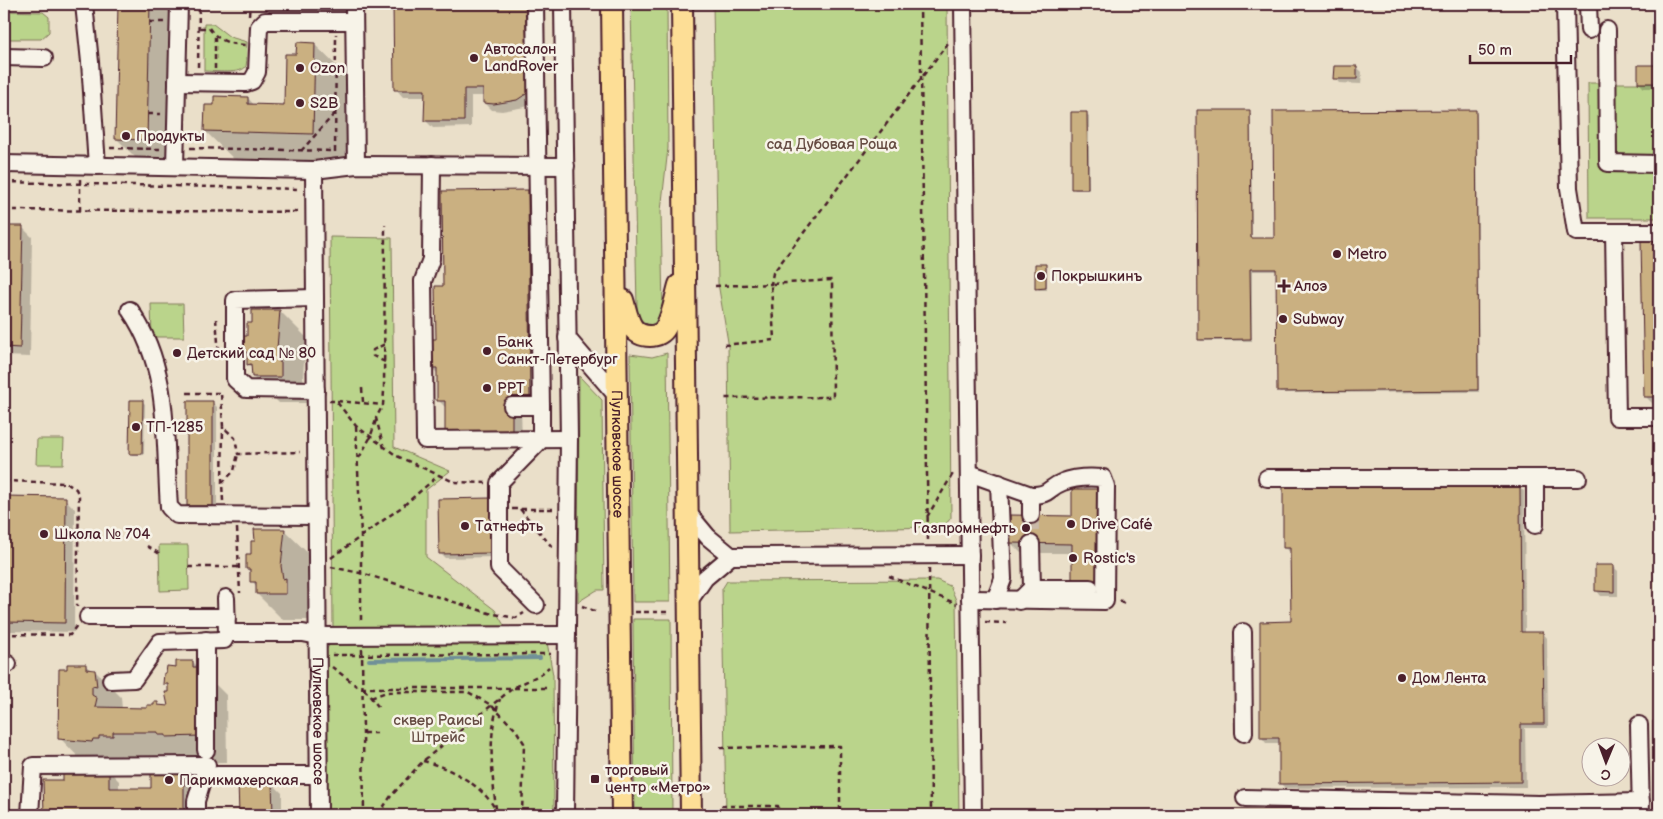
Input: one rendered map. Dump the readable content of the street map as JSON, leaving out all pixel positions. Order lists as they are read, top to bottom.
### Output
{
  "streets": {
    "main road": ["Пулковское шоссе"]
  },
  "parks": ["сад Дубовая Роща", "сквер Раисы Штрейс"],
  "places": {
    "other": [
      "Автосалон LandRover",
      "Ozon",
      "S2B",
      "Продукты",
      "Metro",
      "Покрышкинъ",
      "Subway",
      "Банк Санкт-Петербург",
      "Детский сад № 80",
      "РРТ",
      "ТП-1285",
      "Drive Café",
      "Татнефть",
      "Газпромнефть",
      "Школа № 704",
      "Rostic's",
      "Дом Лента",
      "Парикмахерская"
    ],
    "health": ["Алоэ"],
    "transit": ["торговый центр «Метро»"]
  },
  "scale_bar": "50 m",
  "north": "bottom"
}
